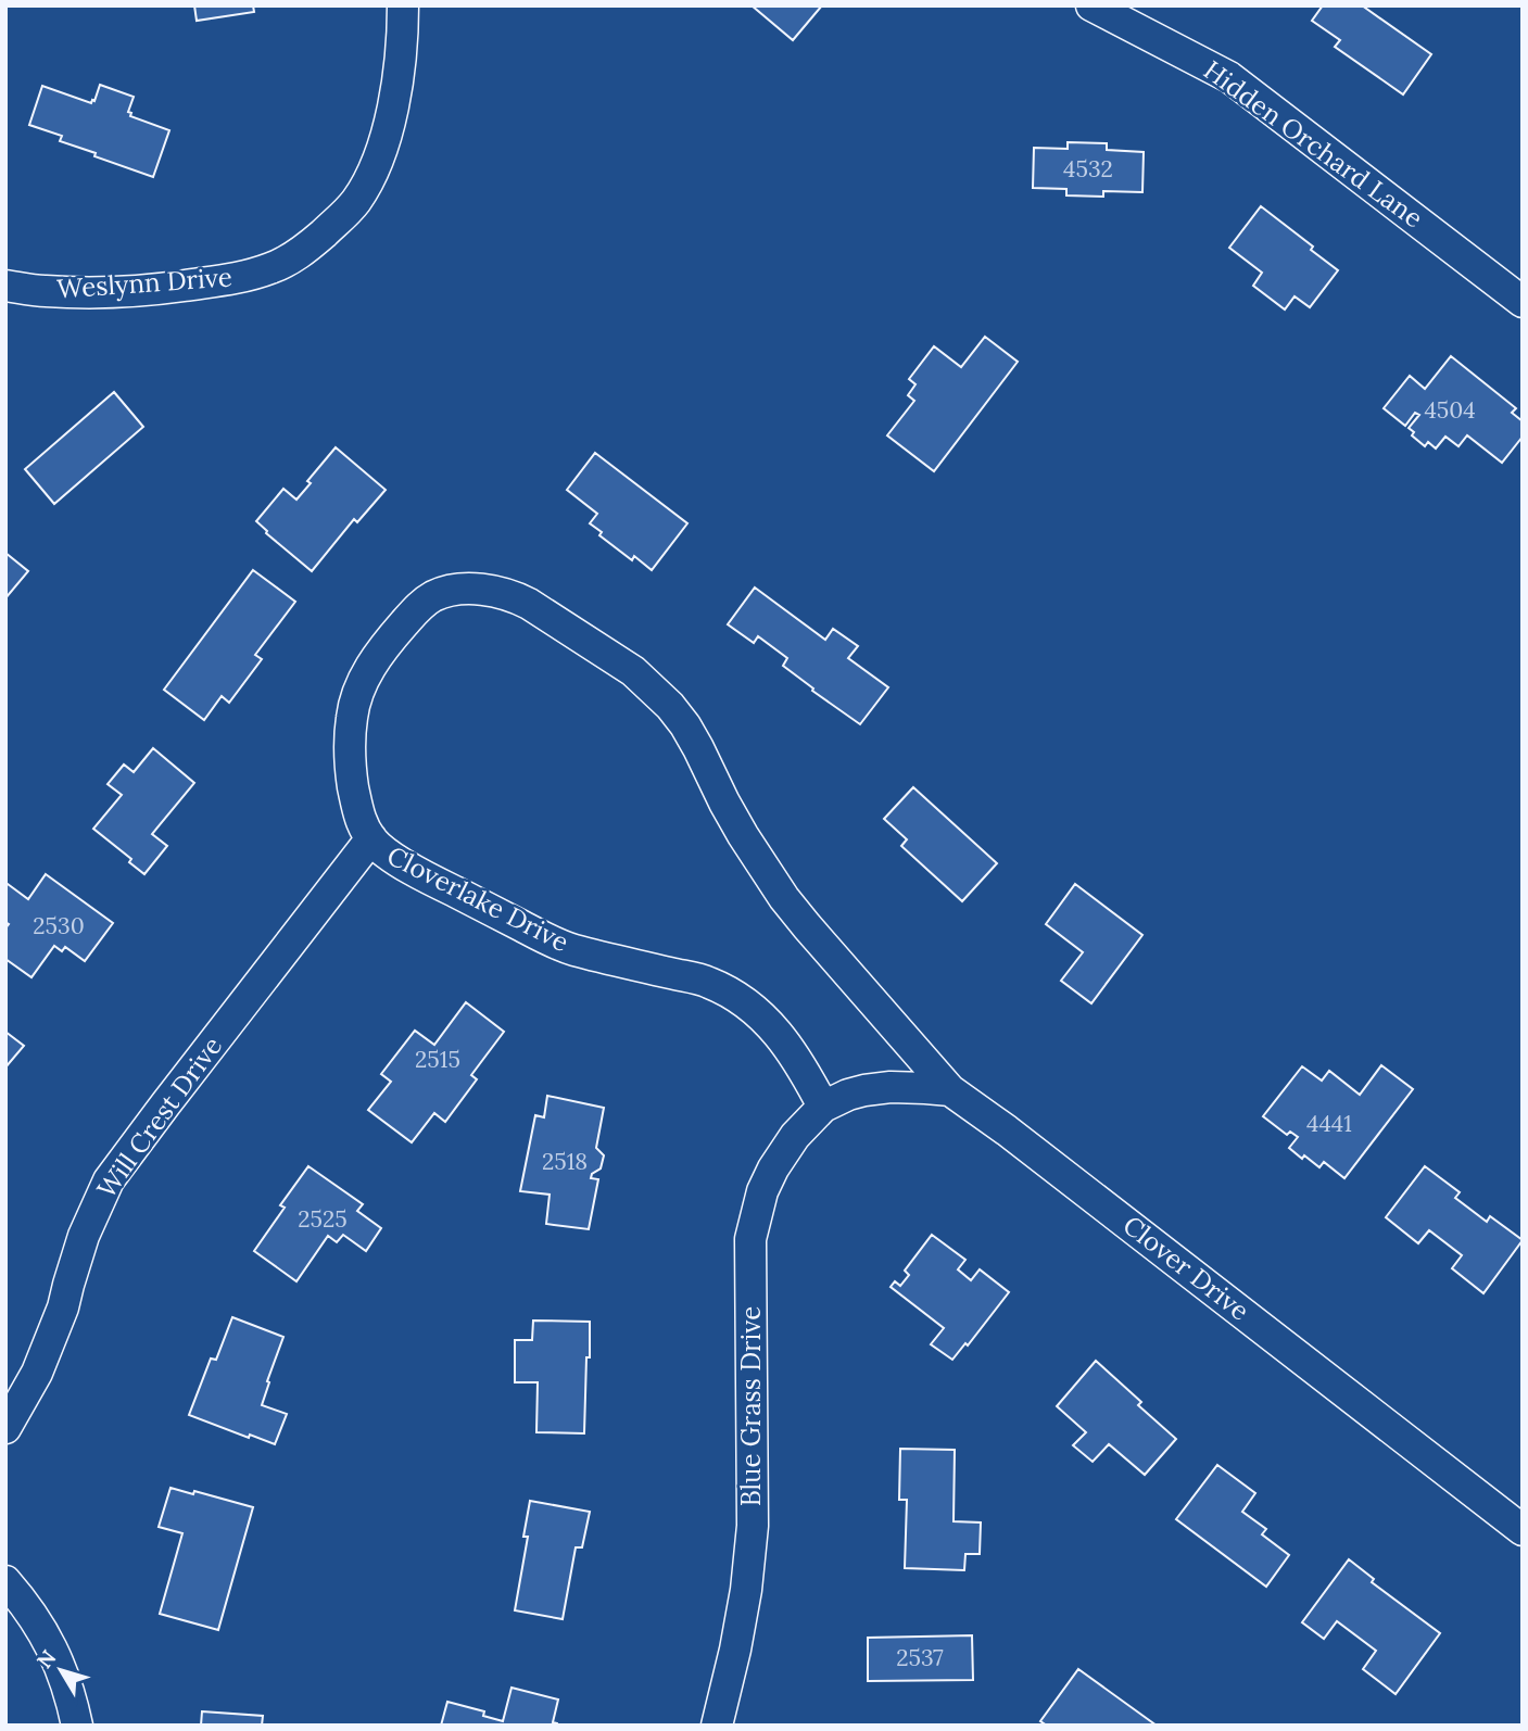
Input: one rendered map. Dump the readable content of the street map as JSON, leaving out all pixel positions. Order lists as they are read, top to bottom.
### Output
{
  "streets": {
    "street": [
      "Hidden Orchard Lane",
      "Weslynn Drive",
      "Cloverlake Drive",
      "Will Crest Drive",
      "Clover Drive",
      "Blue Grass Drive"
    ]
  },
  "crossings": [
    ["Cloverlake Drive", "Will Crest Drive"],
    ["Cloverlake Drive", "Clover Drive"],
    ["Cloverlake Drive", "Blue Grass Drive"]
  ],
  "house_numbers": [
    "4532",
    "4504",
    "2530",
    "2515",
    "4441",
    "2518",
    "2525",
    "2537"
  ],
  "north": "top left"
}
